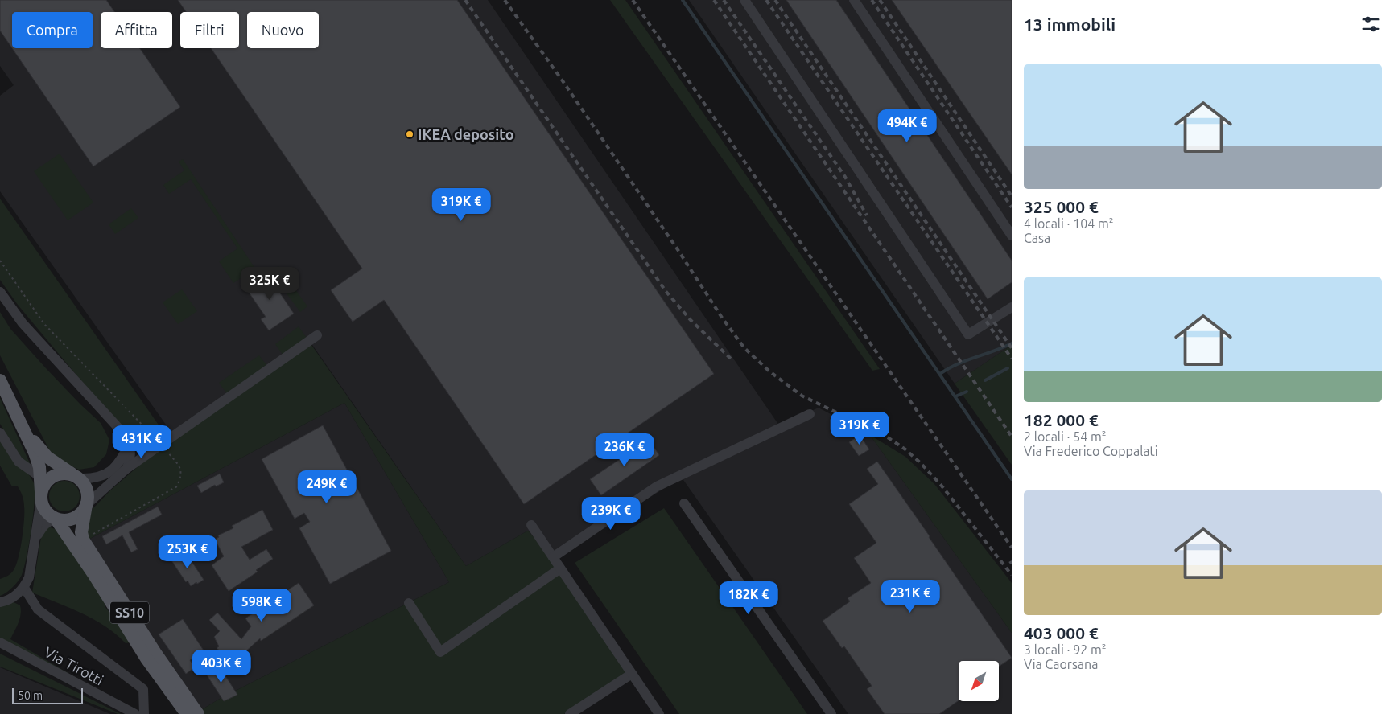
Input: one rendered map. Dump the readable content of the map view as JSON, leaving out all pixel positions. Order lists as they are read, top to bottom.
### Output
{
  "streets": {
    "main road": ["SS10"],
    "street": ["Via Tirotti"]
  },
  "places": ["IKEA deposito"],
  "scale_bar": "50 m",
  "north": "bottom left",
  "page": {
    "heading": "13 immobili",
    "chip": [
      "Compra",
      "Affitta",
      "Filtri",
      "Nuovo"
    ],
    "list": [
      {
        "name": "325 000 €",
        "note": "4 locali · 104 m² · Casa"
      },
      {
        "name": "182 000 €",
        "note": "2 locali · 54 m² · Via Frederico Coppalati"
      },
      {
        "name": "403 000 €",
        "note": "3 locali · 92 m² · Via Caorsana"
      }
    ],
    "price": [
      "494K €",
      "319K €",
      "325K €",
      "319K €",
      "431K €",
      "236K €",
      "249K €",
      "239K €",
      "253K €",
      "231K €",
      "182K €",
      "598K €",
      "403K €"
    ],
    "scale": "50 m"
  }
}
